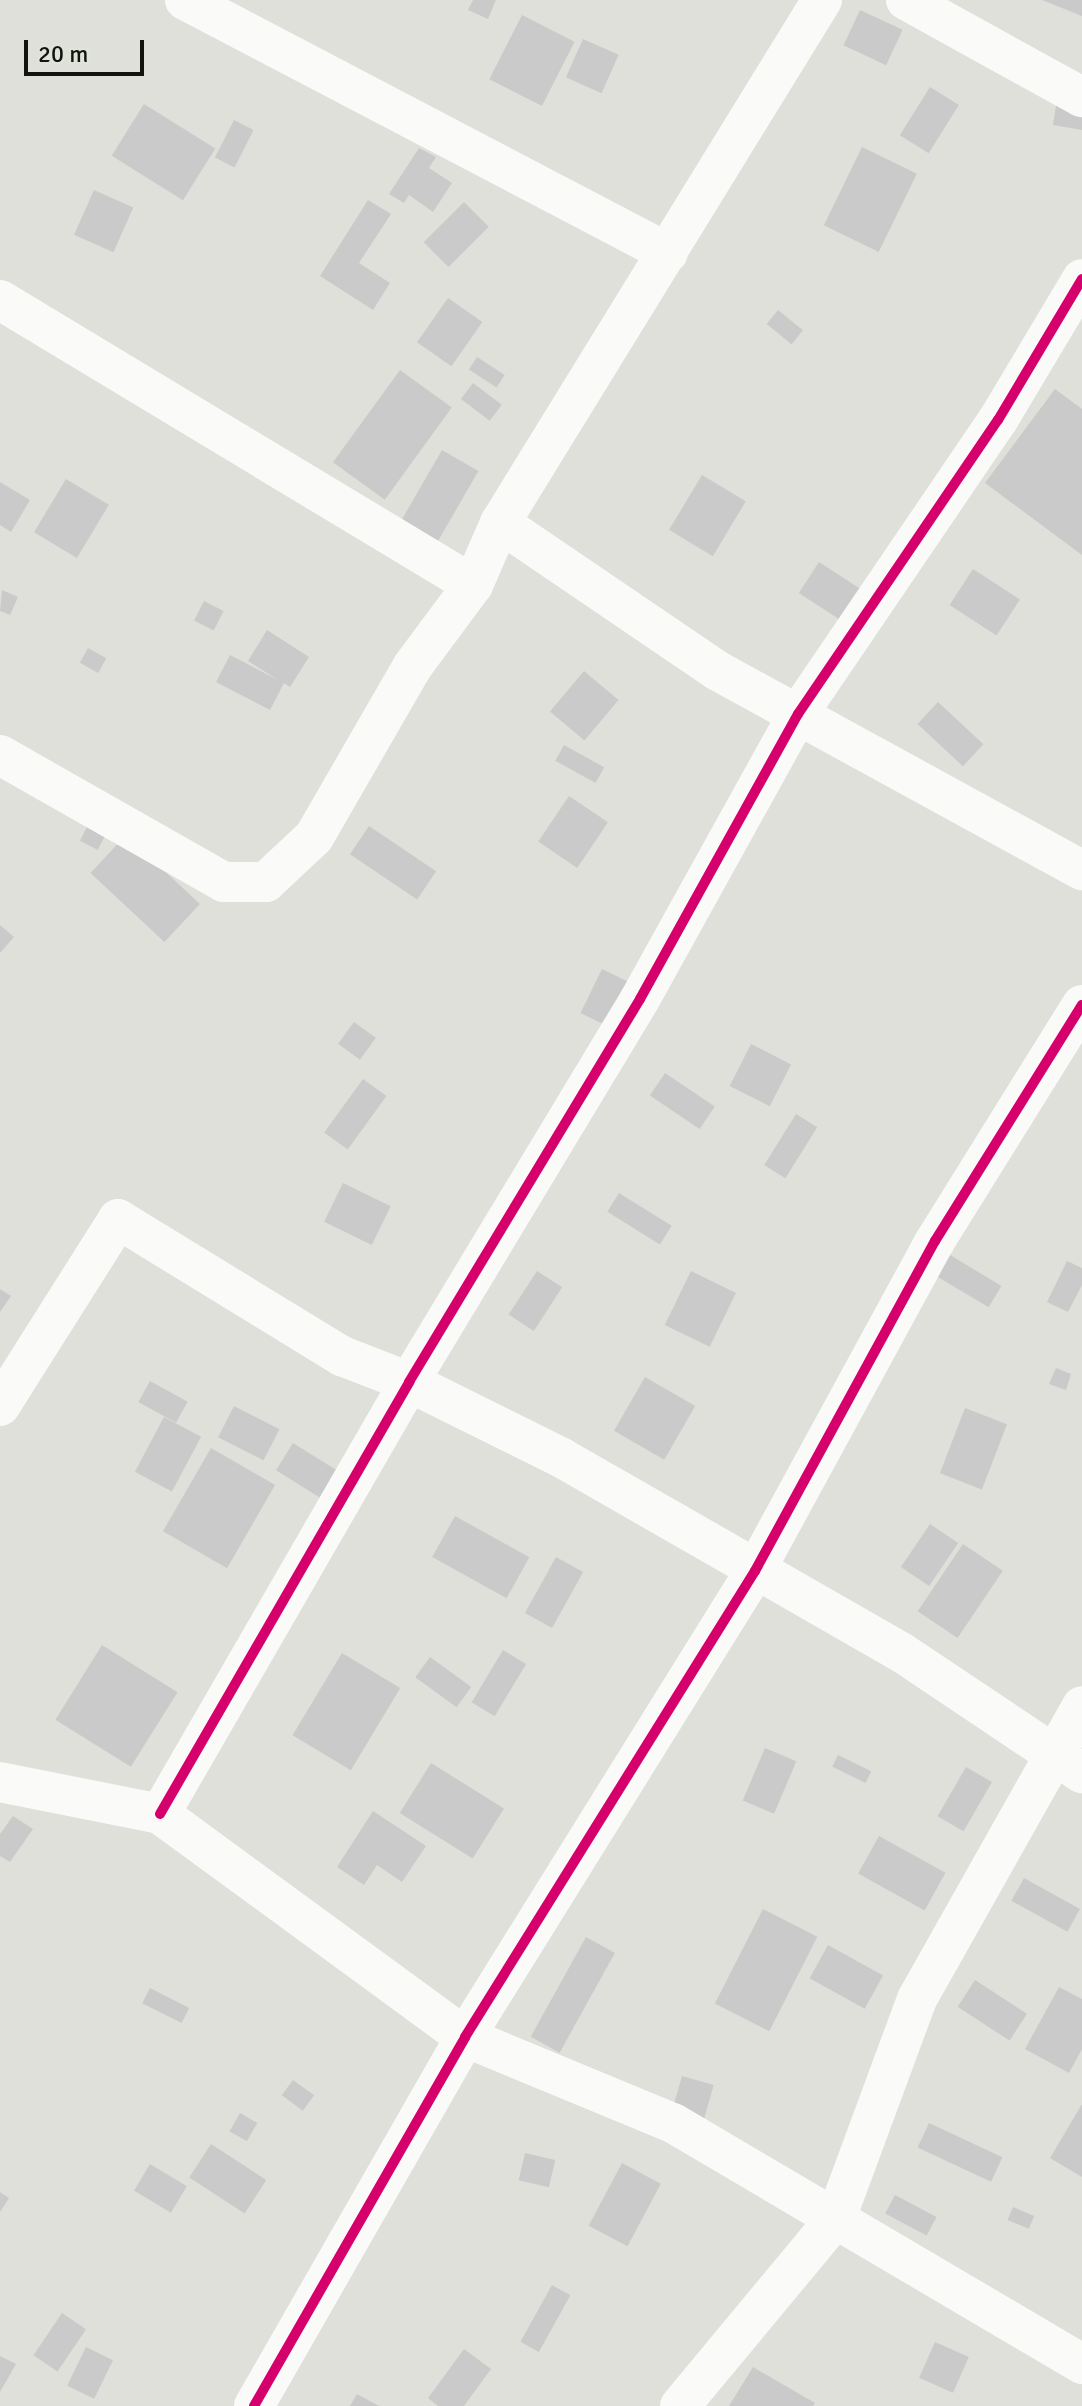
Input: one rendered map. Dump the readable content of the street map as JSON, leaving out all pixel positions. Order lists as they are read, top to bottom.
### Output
{
  "scale_bar": "20 m"
}
